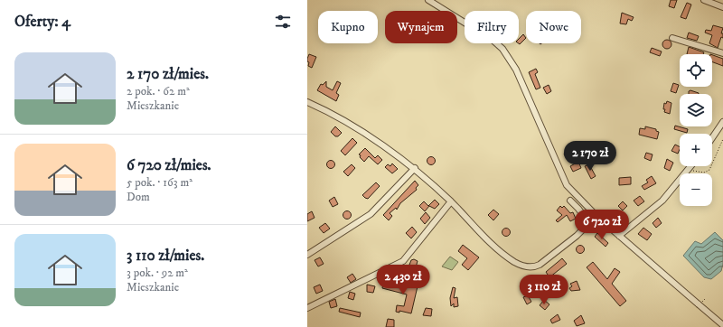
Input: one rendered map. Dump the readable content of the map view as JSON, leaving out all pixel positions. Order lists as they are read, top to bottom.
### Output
{
  "page": {
    "heading": "Oferty: 4",
    "chip": [
      "Kupno",
      "Wynajem",
      "Filtry",
      "Nowe"
    ],
    "list": [
      {
        "name": "2 170 zł/mies.",
        "note": "2 pok. · 62 m² · Mieszkanie"
      },
      {
        "name": "6 720 zł/mies.",
        "note": "5 pok. · 163 m² · Dom"
      },
      {
        "name": "3 110 zł/mies.",
        "note": "3 pok. · 92 m² · Mieszkanie"
      }
    ],
    "map_buttons": ["+", "−"],
    "price": [
      "2 170 zł",
      "6 720 zł",
      "2 430 zł",
      "3 110 zł"
    ]
  }
}
